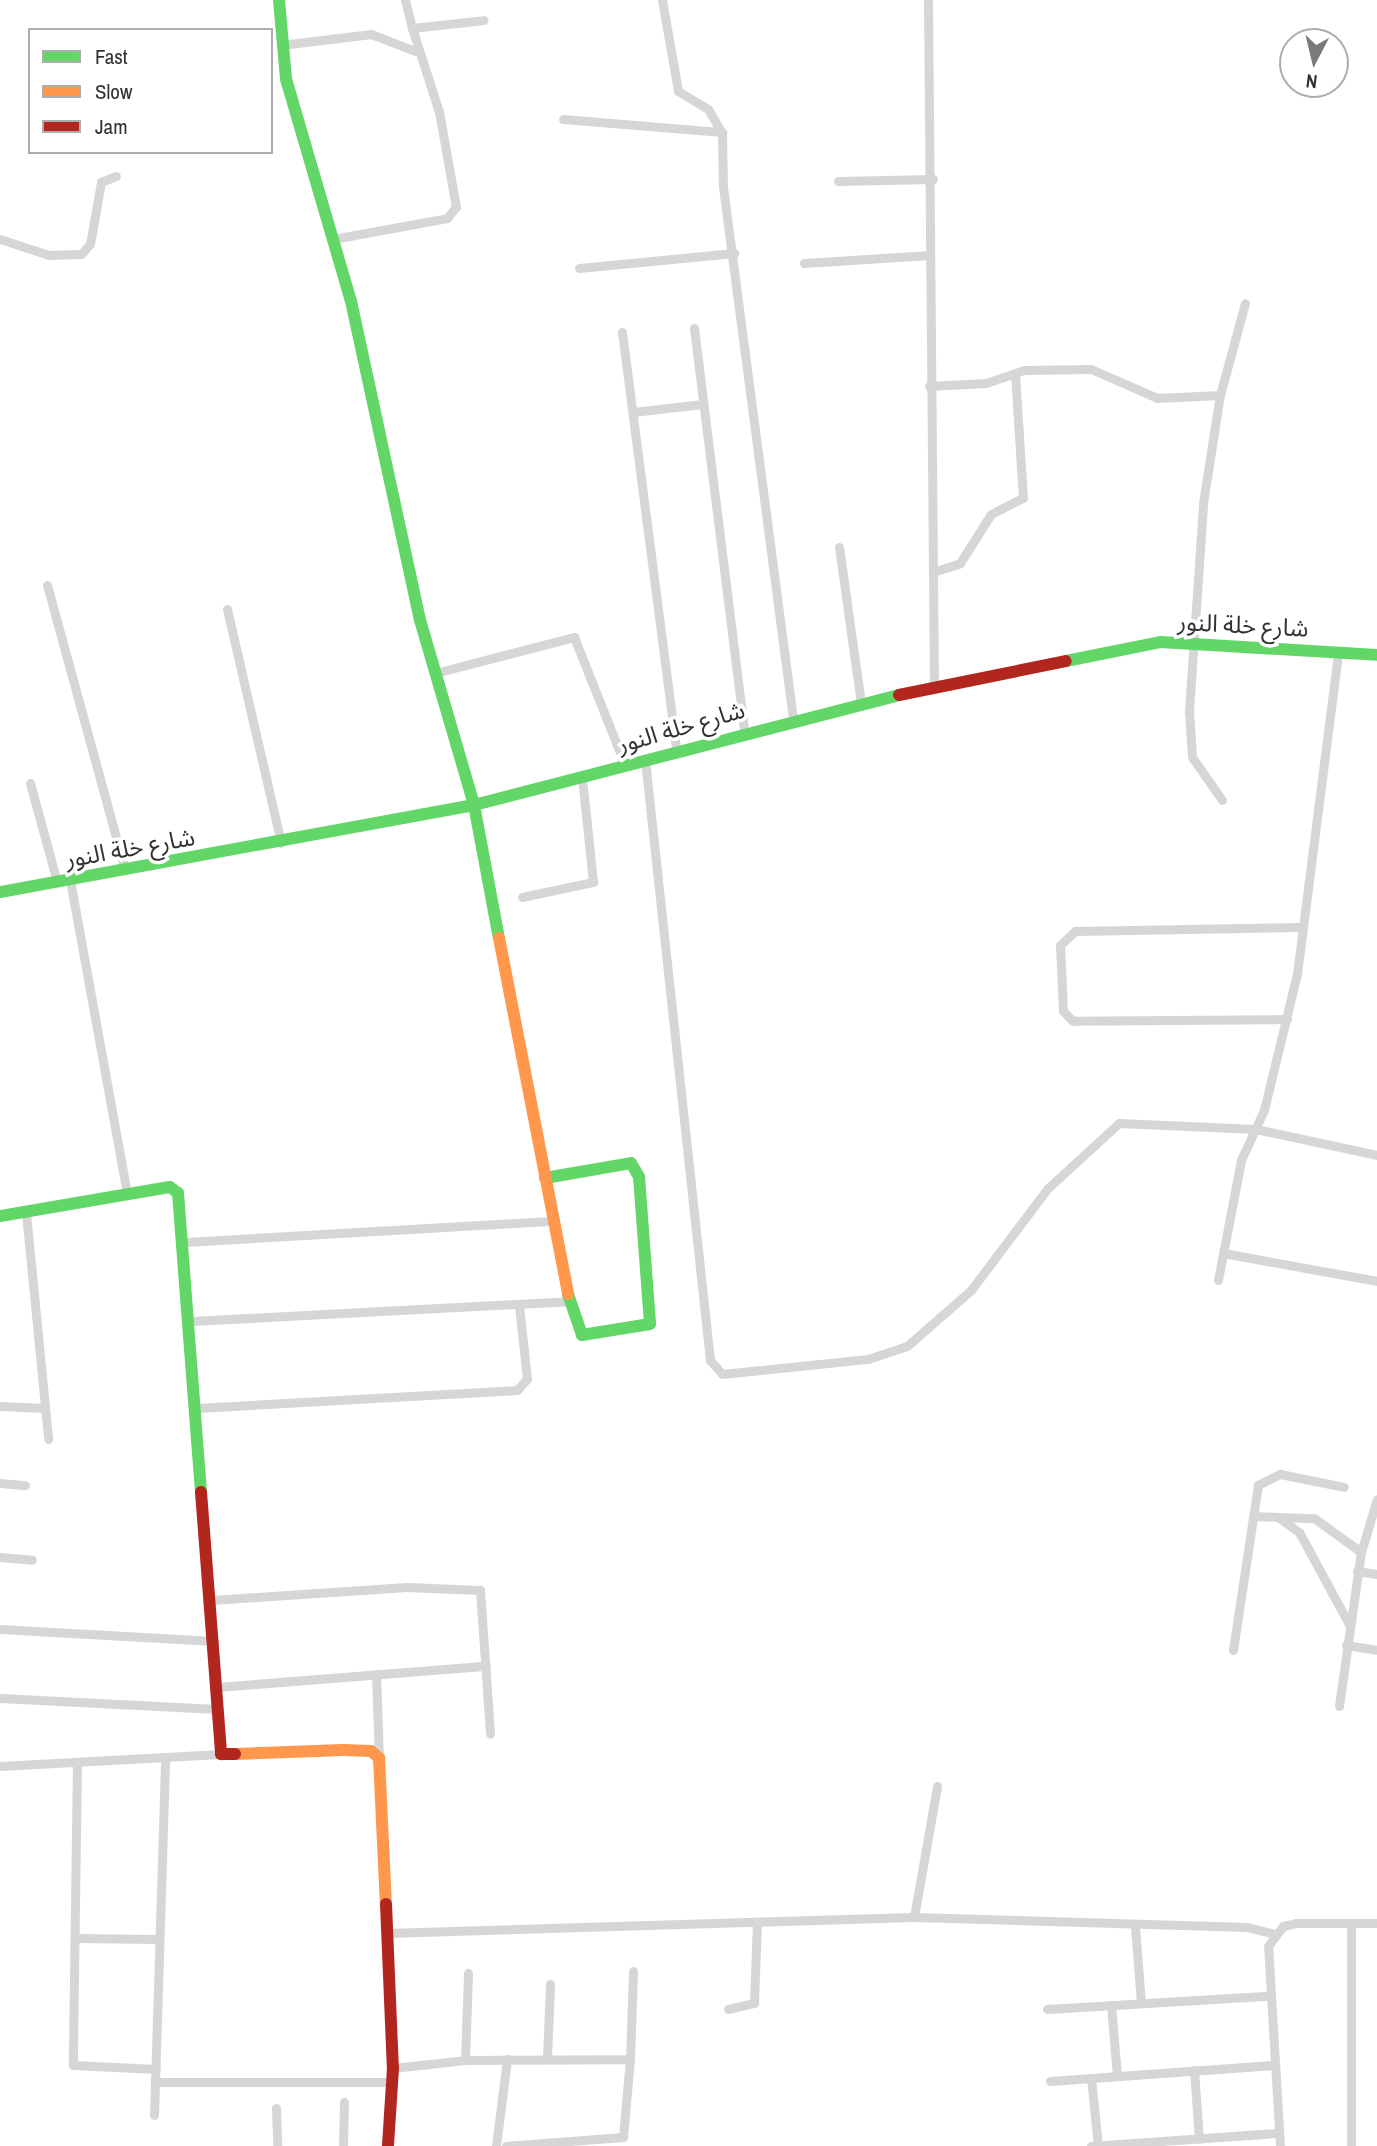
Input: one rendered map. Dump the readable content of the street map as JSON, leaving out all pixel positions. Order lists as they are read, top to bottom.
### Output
{
  "streets": {
    "street": ["شارع خلة النور"]
  },
  "legend": ["Fast", "Slow", "Jam"],
  "north": "bottom"
}
